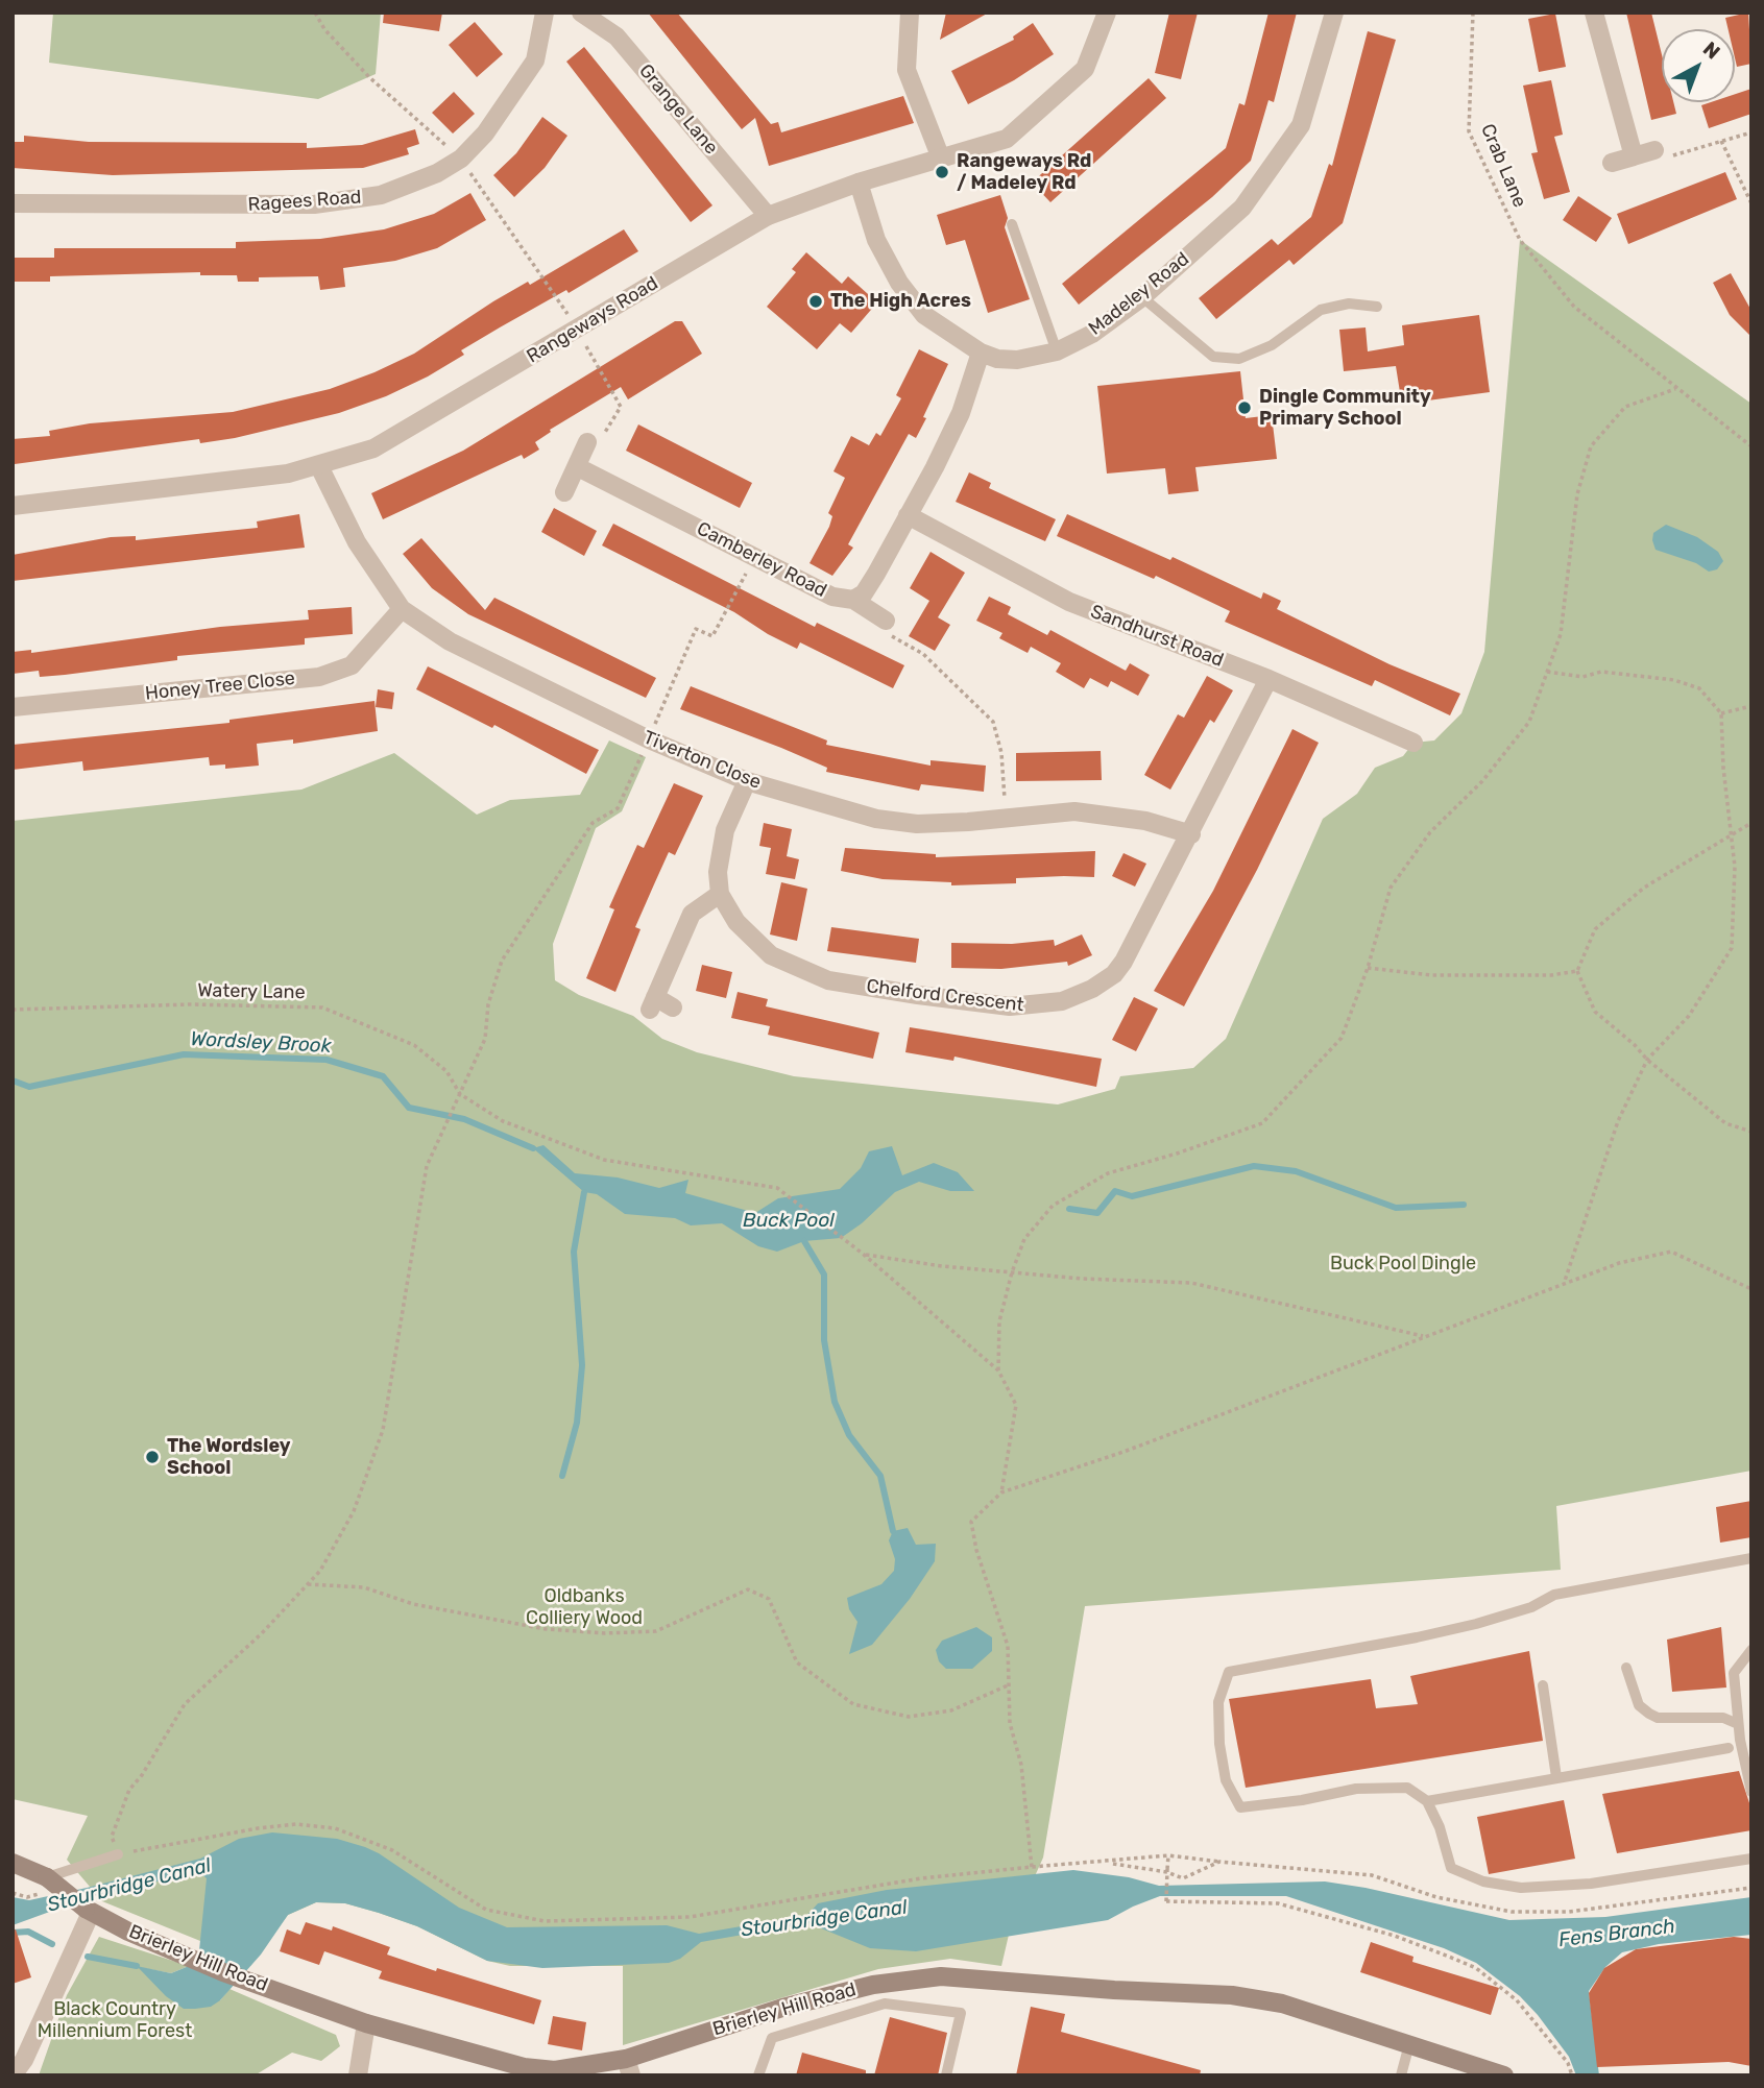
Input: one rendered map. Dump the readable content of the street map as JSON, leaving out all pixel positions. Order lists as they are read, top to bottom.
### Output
{
  "streets": {
    "main road": ["Brierley Hill Road"],
    "street": [
      "Grange Lane",
      "Ragees Road",
      "Madeley Road",
      "Rangeways Road",
      "Camberley Road",
      "Sandhurst Road",
      "Honey Tree Close",
      "Tiverton Close",
      "Chelford Crescent"
    ],
    "path": ["Crab Lane", "Watery Lane"]
  },
  "crossings": [
    ["Grange Lane", "Rangeways Road"],
    ["Madeley Road", "Rangeways Road"],
    ["Rangeways Road", "Tiverton Close"],
    ["Sandhurst Road", "Chelford Crescent"],
    ["Honey Tree Close", "Tiverton Close"],
    ["Tiverton Close", "Chelford Crescent"]
  ],
  "water": [
    "Wordsley Brook",
    "Buck Pool",
    "Stourbridge Canal",
    "Fens Branch"
  ],
  "parks": ["Buck Pool Dingle", "Oldbanks Colliery Wood", "Black Country Millennium Forest"],
  "places": [
    "Rangeways Rd / Madeley Rd",
    "The High Acres",
    "Dingle Community Primary School",
    "The Wordsley School"
  ],
  "north": "top right"
}
